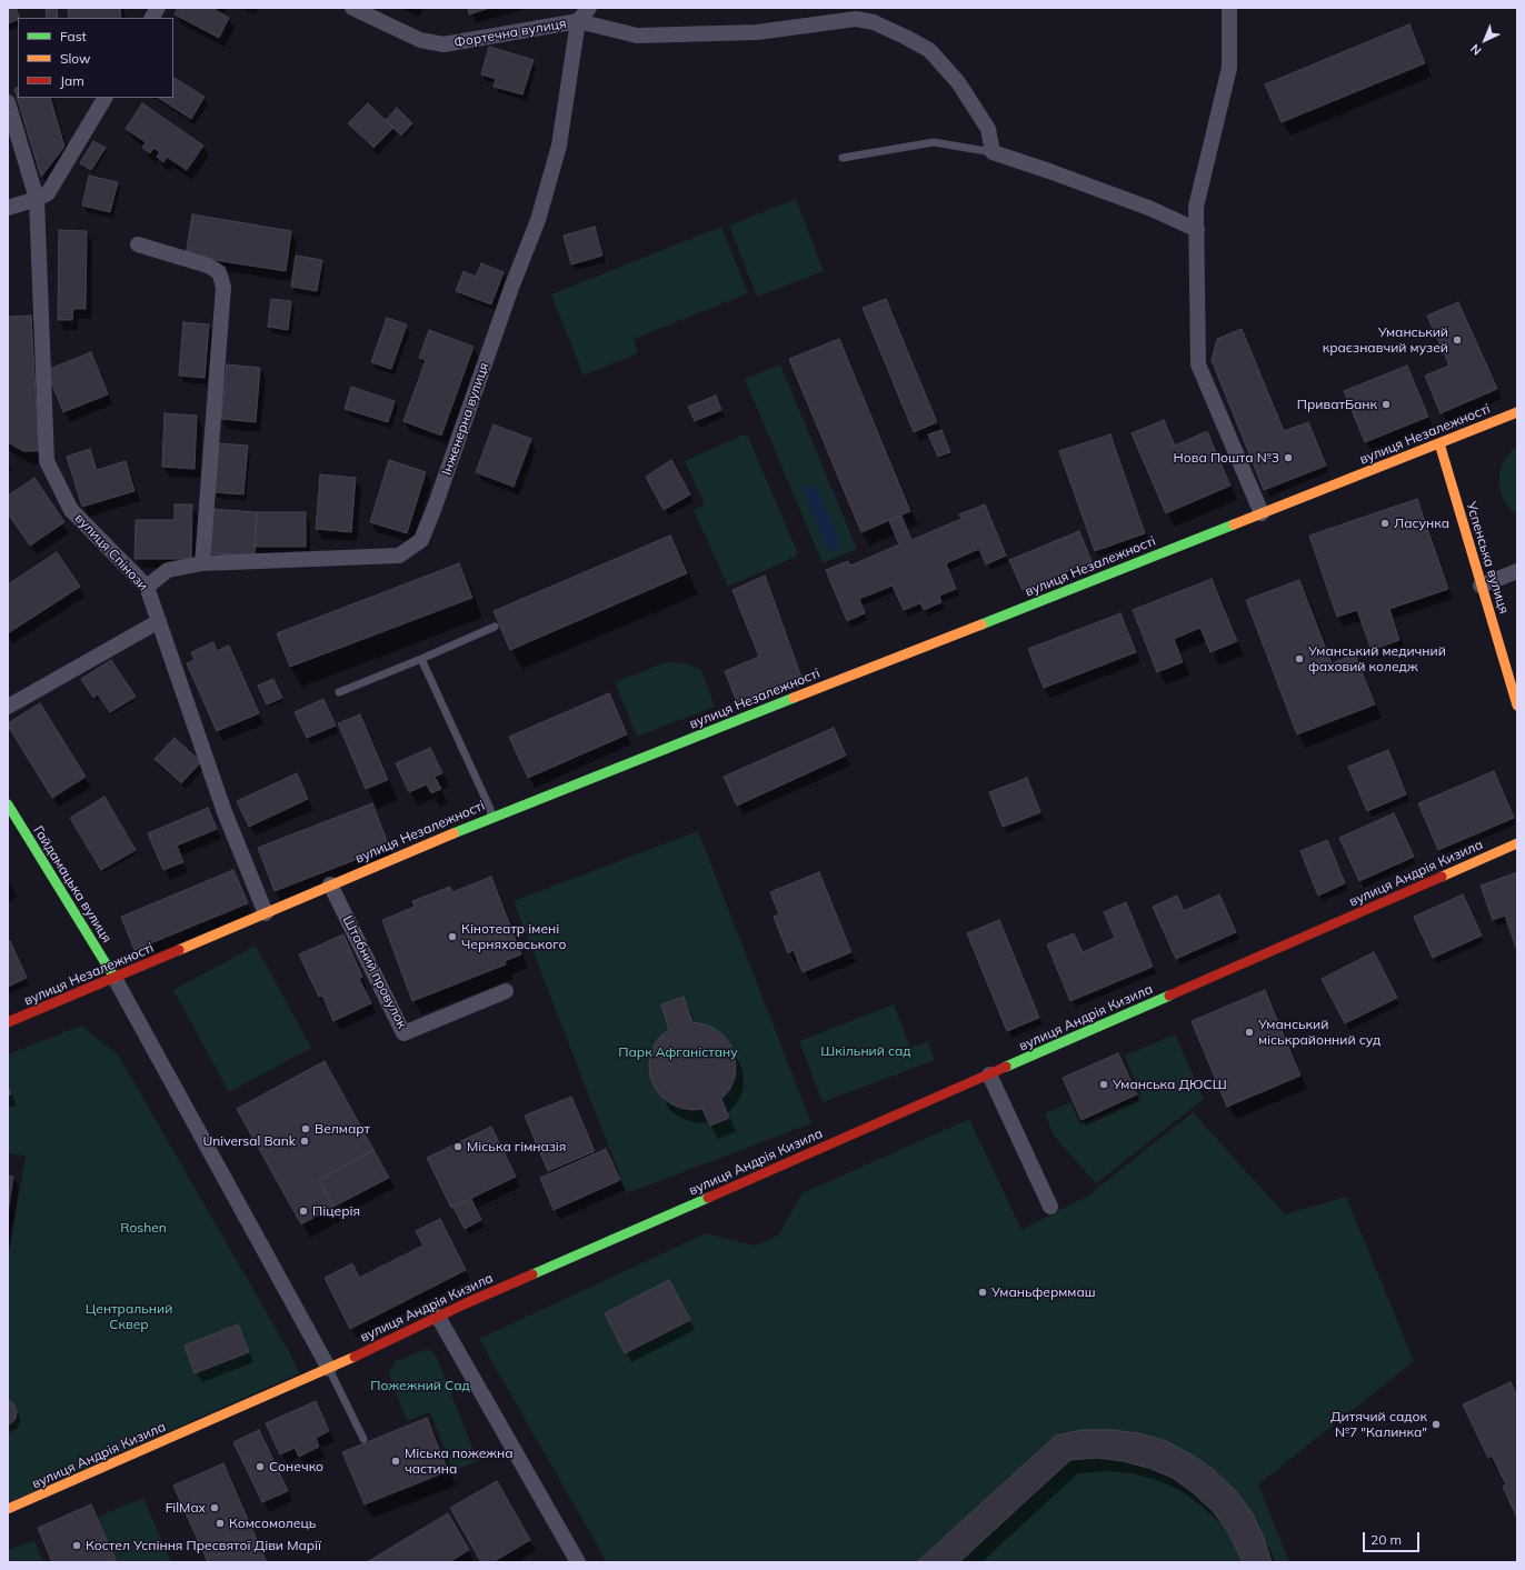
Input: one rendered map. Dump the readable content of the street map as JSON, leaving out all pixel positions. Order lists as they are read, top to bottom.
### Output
{
  "streets": {
    "street": [
      "Фортечна вулиця",
      "Інженерна вулиця",
      "вулиця Незалежності",
      "вулиця Спінози",
      "Успенська вулиця",
      "вулиця Андрія Кизила",
      "Гайдамацька вулиця",
      "Штабний провулок"
    ]
  },
  "crossings": [
    ["Фортечна вулиця", "Інженерна вулиця"],
    ["Інженерна вулиця", "вулиця Спінози"],
    ["вулиця Незалежності", "вулиця Спінози"],
    ["вулиця Незалежності", "Успенська вулиця"],
    ["вулиця Незалежності", "Гайдамацька вулиця"],
    ["вулиця Незалежності", "Штабний провулок"]
  ],
  "parks": [
    "Шкільний сад",
    "Парк Афганістану",
    "Roshen",
    "Центральний Сквер",
    "Пожежний Сад"
  ],
  "places": [
    "Уманський краєзнавчий музей",
    "ПриватБанк",
    "Нова Пошта №3",
    "Ласунка",
    "Уманський медичний фаховий коледж",
    "Кінотеатр імені Черняховського",
    "Уманський міськрайонний суд",
    "Уманська ДЮСШ",
    "Велмарт",
    "Universal Bank",
    "Міська гімназія",
    "Піцерія",
    "Уманьферммаш",
    "Дитячий садок №7 \"Калинка\"",
    "Міська пожежна частина",
    "Сонечко",
    "FilMax",
    "Комсомолець",
    "Костел Успіння Пресвятої Діви Марії"
  ],
  "legend": ["Fast", "Slow", "Jam"],
  "scale_bar": "20 m",
  "north": "bottom left"
}
